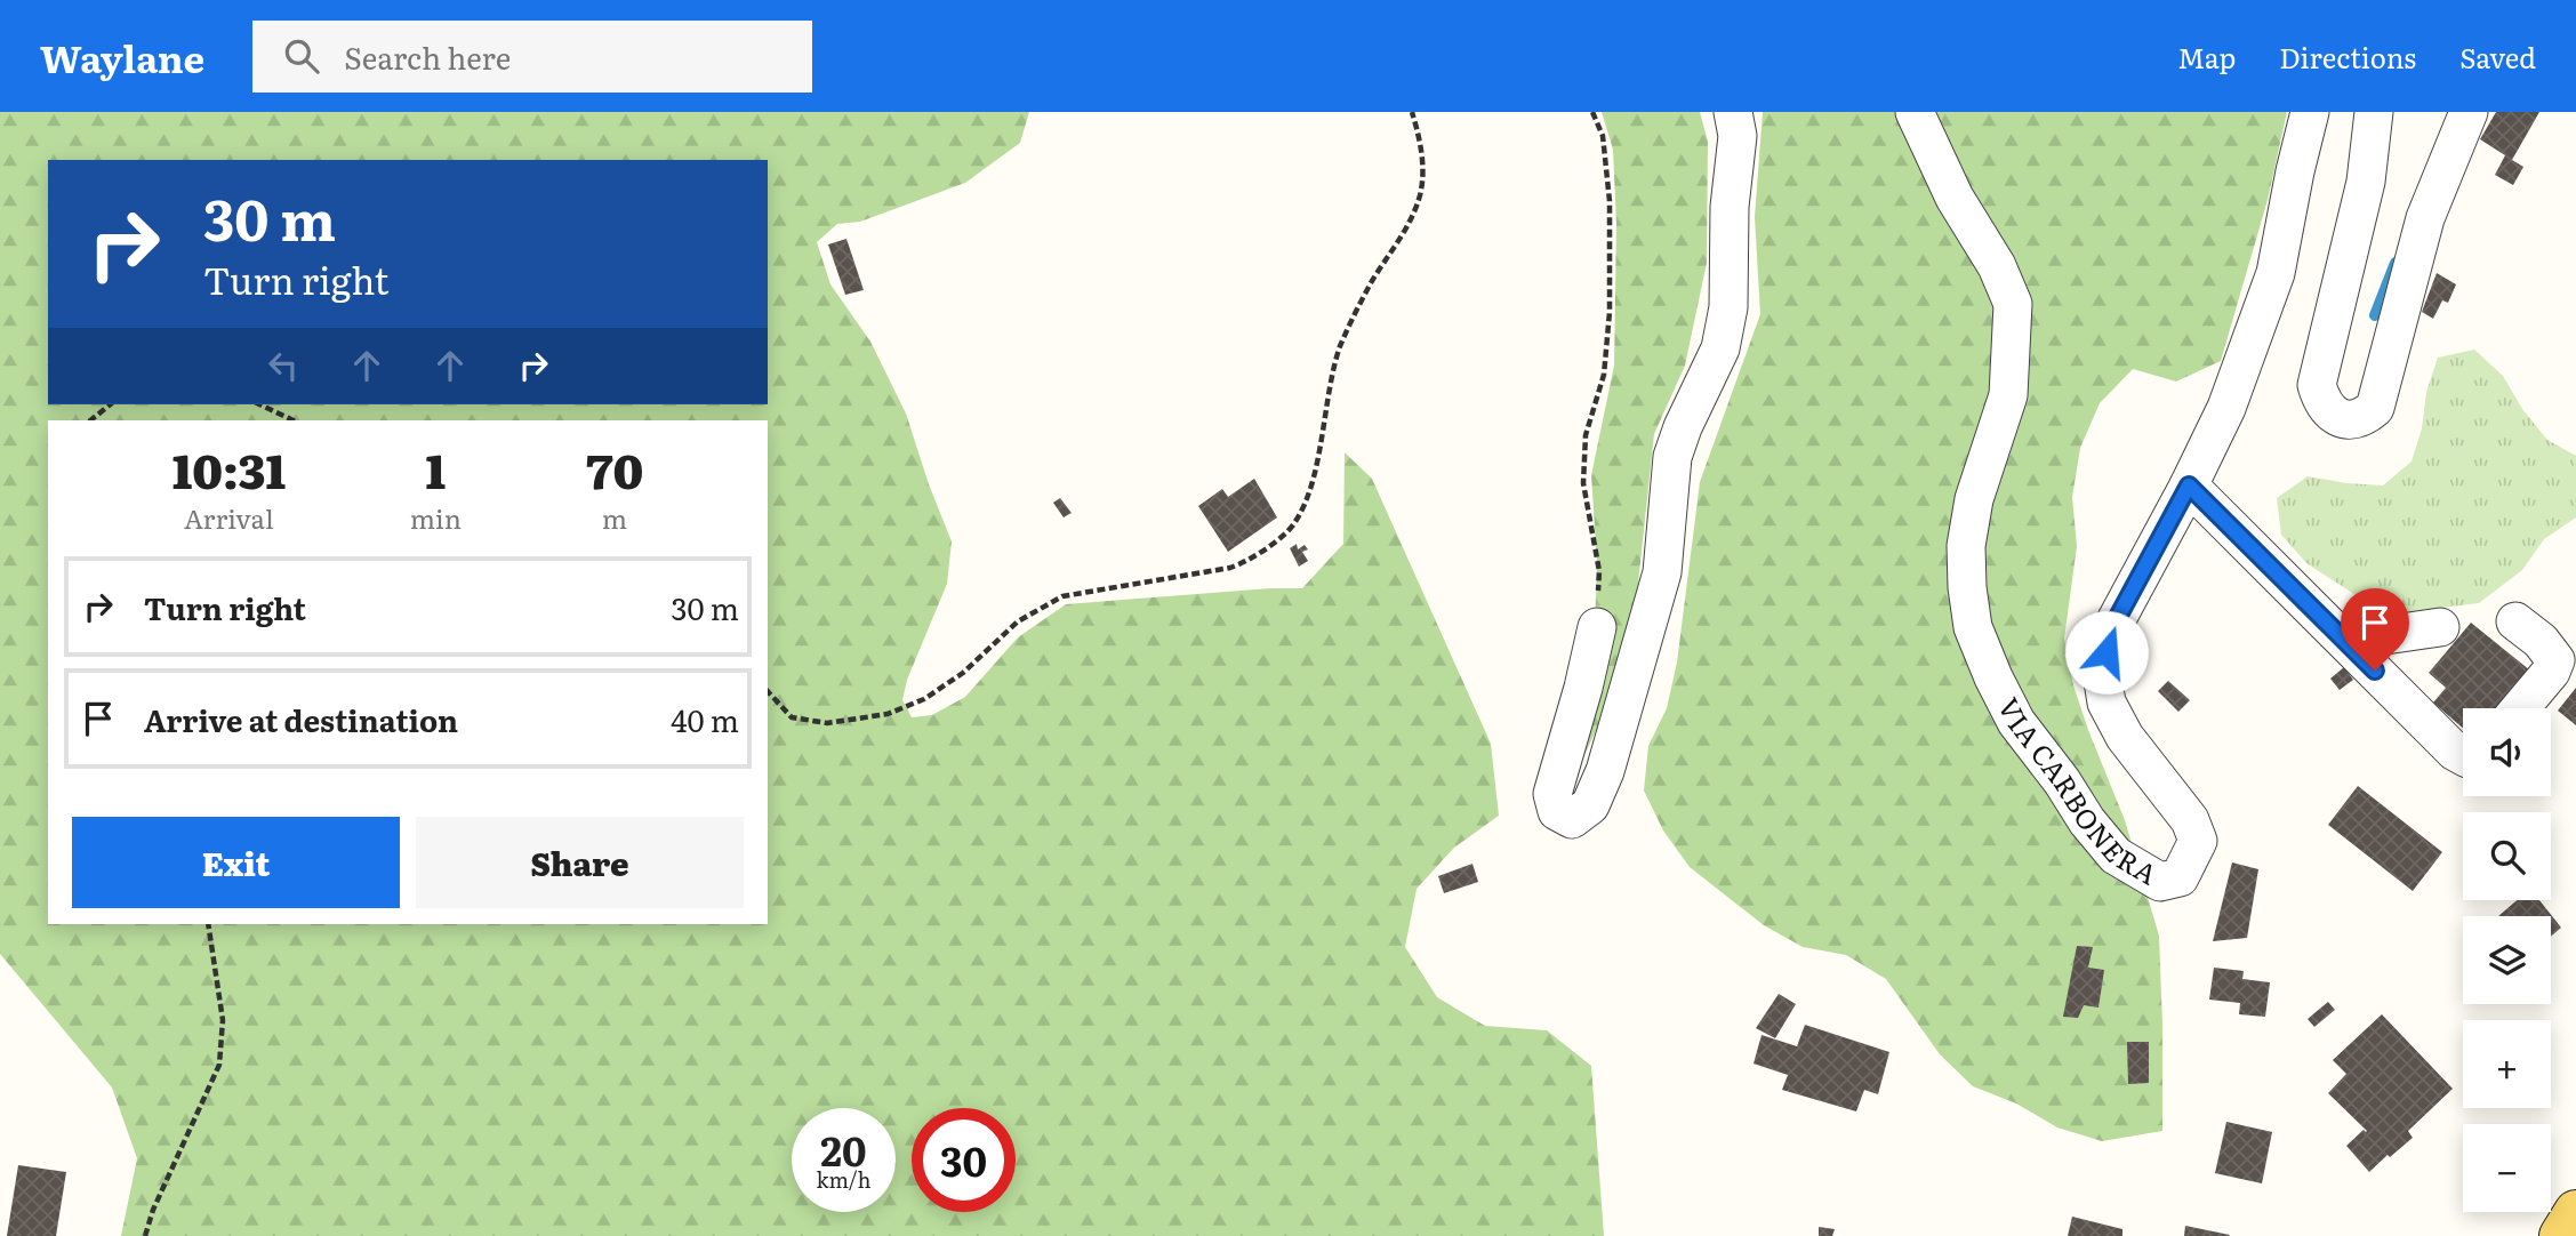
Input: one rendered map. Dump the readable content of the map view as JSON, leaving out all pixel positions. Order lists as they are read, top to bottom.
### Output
{
  "streets": {
    "street": ["VIA CARBONERA"]
  },
  "page": {
    "header": "Waylane",
    "search": "Search here",
    "nav": ["Map", "Directions", "Saved"],
    "turn": ["30 m", "Turn right"],
    "eta": [
      "10:31",
      "Arrival",
      "1",
      "min",
      "70",
      "m"
    ],
    "list": [
      {
        "name": "Turn right",
        "value": "30 m"
      },
      {
        "name": "Arrive at destination",
        "value": "40 m"
      }
    ],
    "map_buttons": ["+", "−"],
    "buttons": ["Exit", "Share"],
    "speed": "20 km/h",
    "limit": "30"
  }
}
